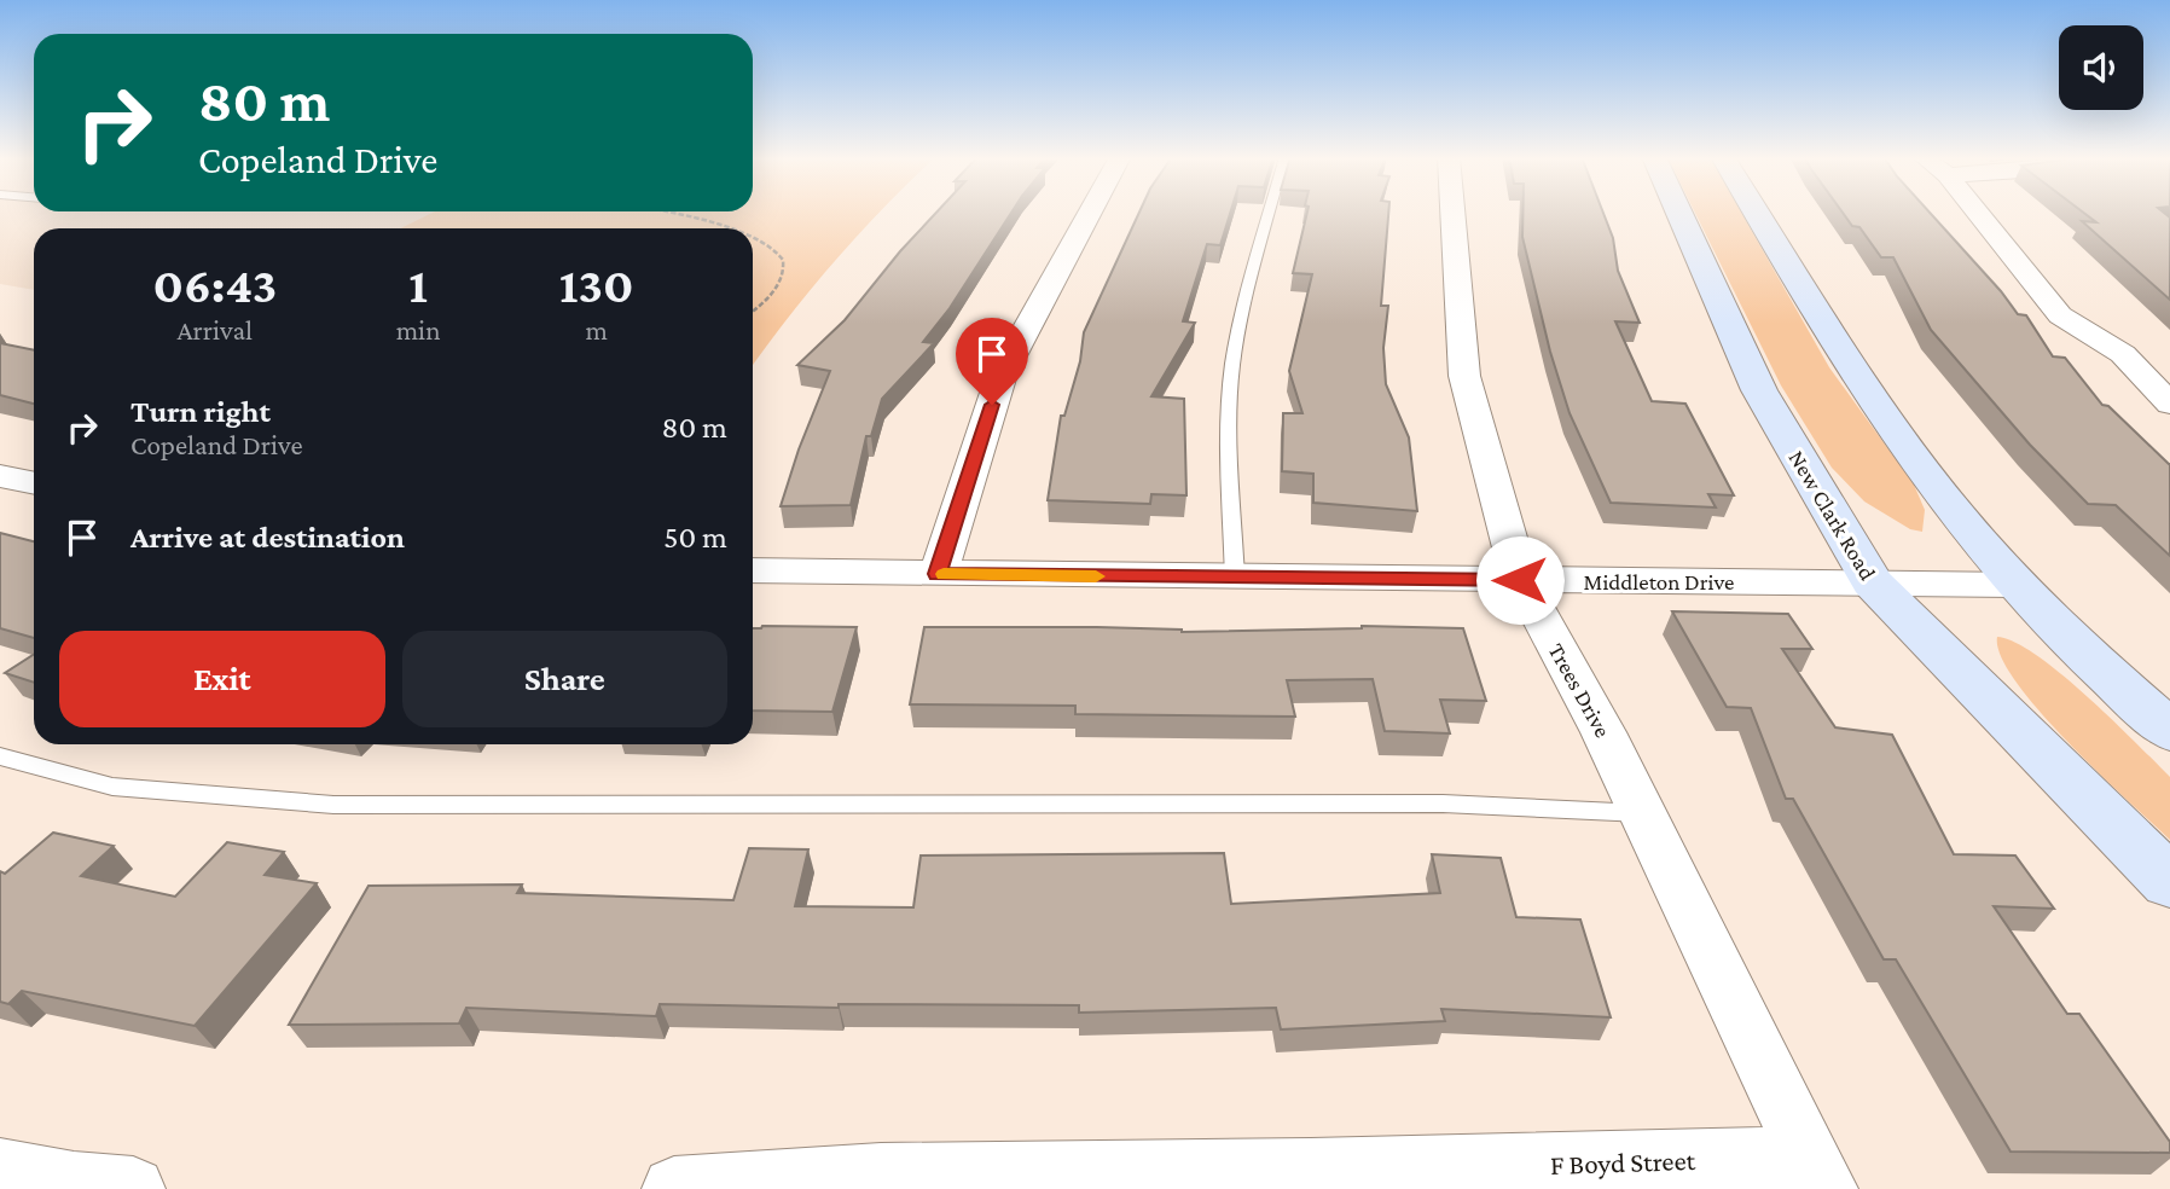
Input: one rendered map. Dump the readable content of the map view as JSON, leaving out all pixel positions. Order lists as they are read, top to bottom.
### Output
{
  "streets": {
    "main road": ["New Clark Road"],
    "street": ["Middleton Drive", "Trees Drive", "F Boyd Street"]
  },
  "crossings": [
    ["New Clark Road", "Middleton Drive"],
    ["Middleton Drive", "Trees Drive"],
    ["Trees Drive", "F Boyd Street"]
  ],
  "page": {
    "turn": ["80 m", "Copeland Drive"],
    "eta": [
      "06:43",
      "Arrival",
      "1",
      "min",
      "130",
      "m"
    ],
    "list": [
      {
        "name": "Turn right",
        "note": "Copeland Drive",
        "value": "80 m"
      },
      {
        "name": "Arrive at destination",
        "value": "50 m"
      }
    ],
    "buttons": ["Exit", "Share"]
  }
}
